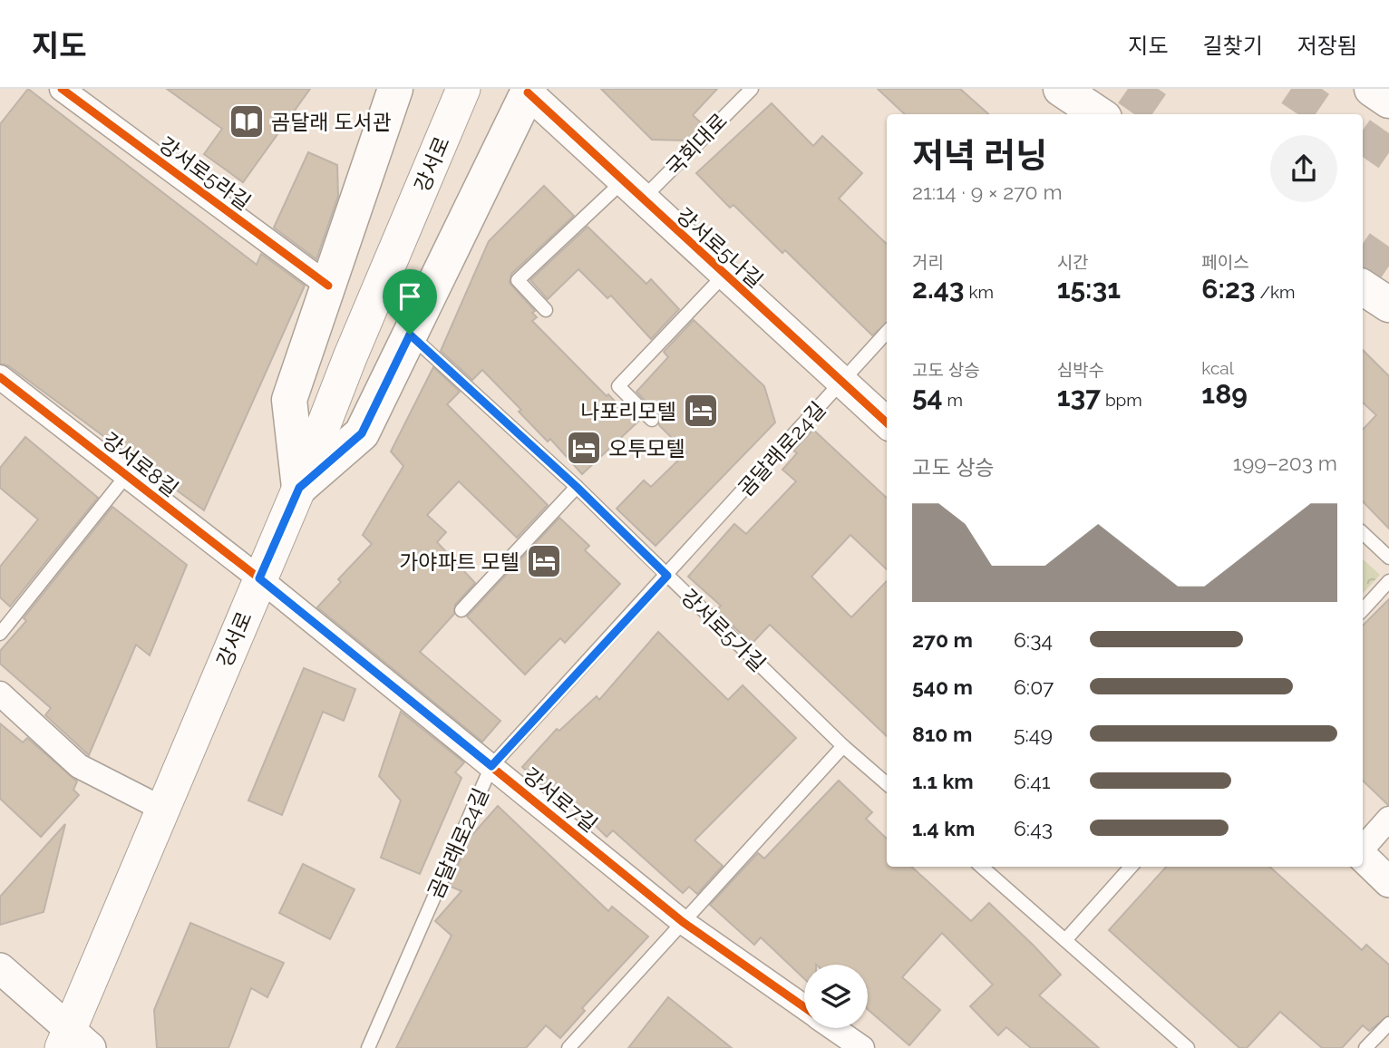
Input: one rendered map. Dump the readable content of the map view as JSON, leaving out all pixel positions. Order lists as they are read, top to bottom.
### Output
{
  "streets": {
    "main road": ["강서로"],
    "street": [
      "강서로5라길",
      "강서로5나길",
      "강서로8길",
      "강서로7길"
    ],
    "lane": ["국회대로", "곰달래로24길", "강서로5가길"]
  },
  "crossings": [
    ["국회대로", "강서로5나길"],
    ["강서로", "강서로8길"],
    ["강서로", "강서로7길"],
    ["강서로5나길", "곰달래로24길"],
    ["곰달래로24길", "강서로5가길"],
    ["곰달래로24길", "강서로7길"],
    ["강서로8길", "강서로7길"]
  ],
  "places": {
    "library": ["곰달래 도서관"],
    "hotel": ["나포리모텔", "오투모텔", "가야파트 모텔"]
  },
  "page": {
    "header": "지도",
    "nav": ["지도", "길찾기", "저장됨"],
    "heading": ["저녁 러닝", "21:14 · 9 × 270 m"],
    "stats": [
      ["거리", "2.43 km"],
      ["시간", "15:31"],
      ["페이스", "6:23 /km"],
      ["고도 상승", "54 m"],
      ["심박수", "137 bpm"],
      ["kcal", "189"]
    ],
    "chart": ["고도 상승", "199–203 m"],
    "list": [
      {
        "name": "270 m",
        "note": "6:34"
      },
      {
        "name": "540 m",
        "note": "6:07"
      },
      {
        "name": "810 m",
        "note": "5:49"
      },
      {
        "name": "1.1 km",
        "note": "6:41"
      },
      {
        "name": "1.4 km",
        "note": "6:43"
      }
    ]
  }
}
